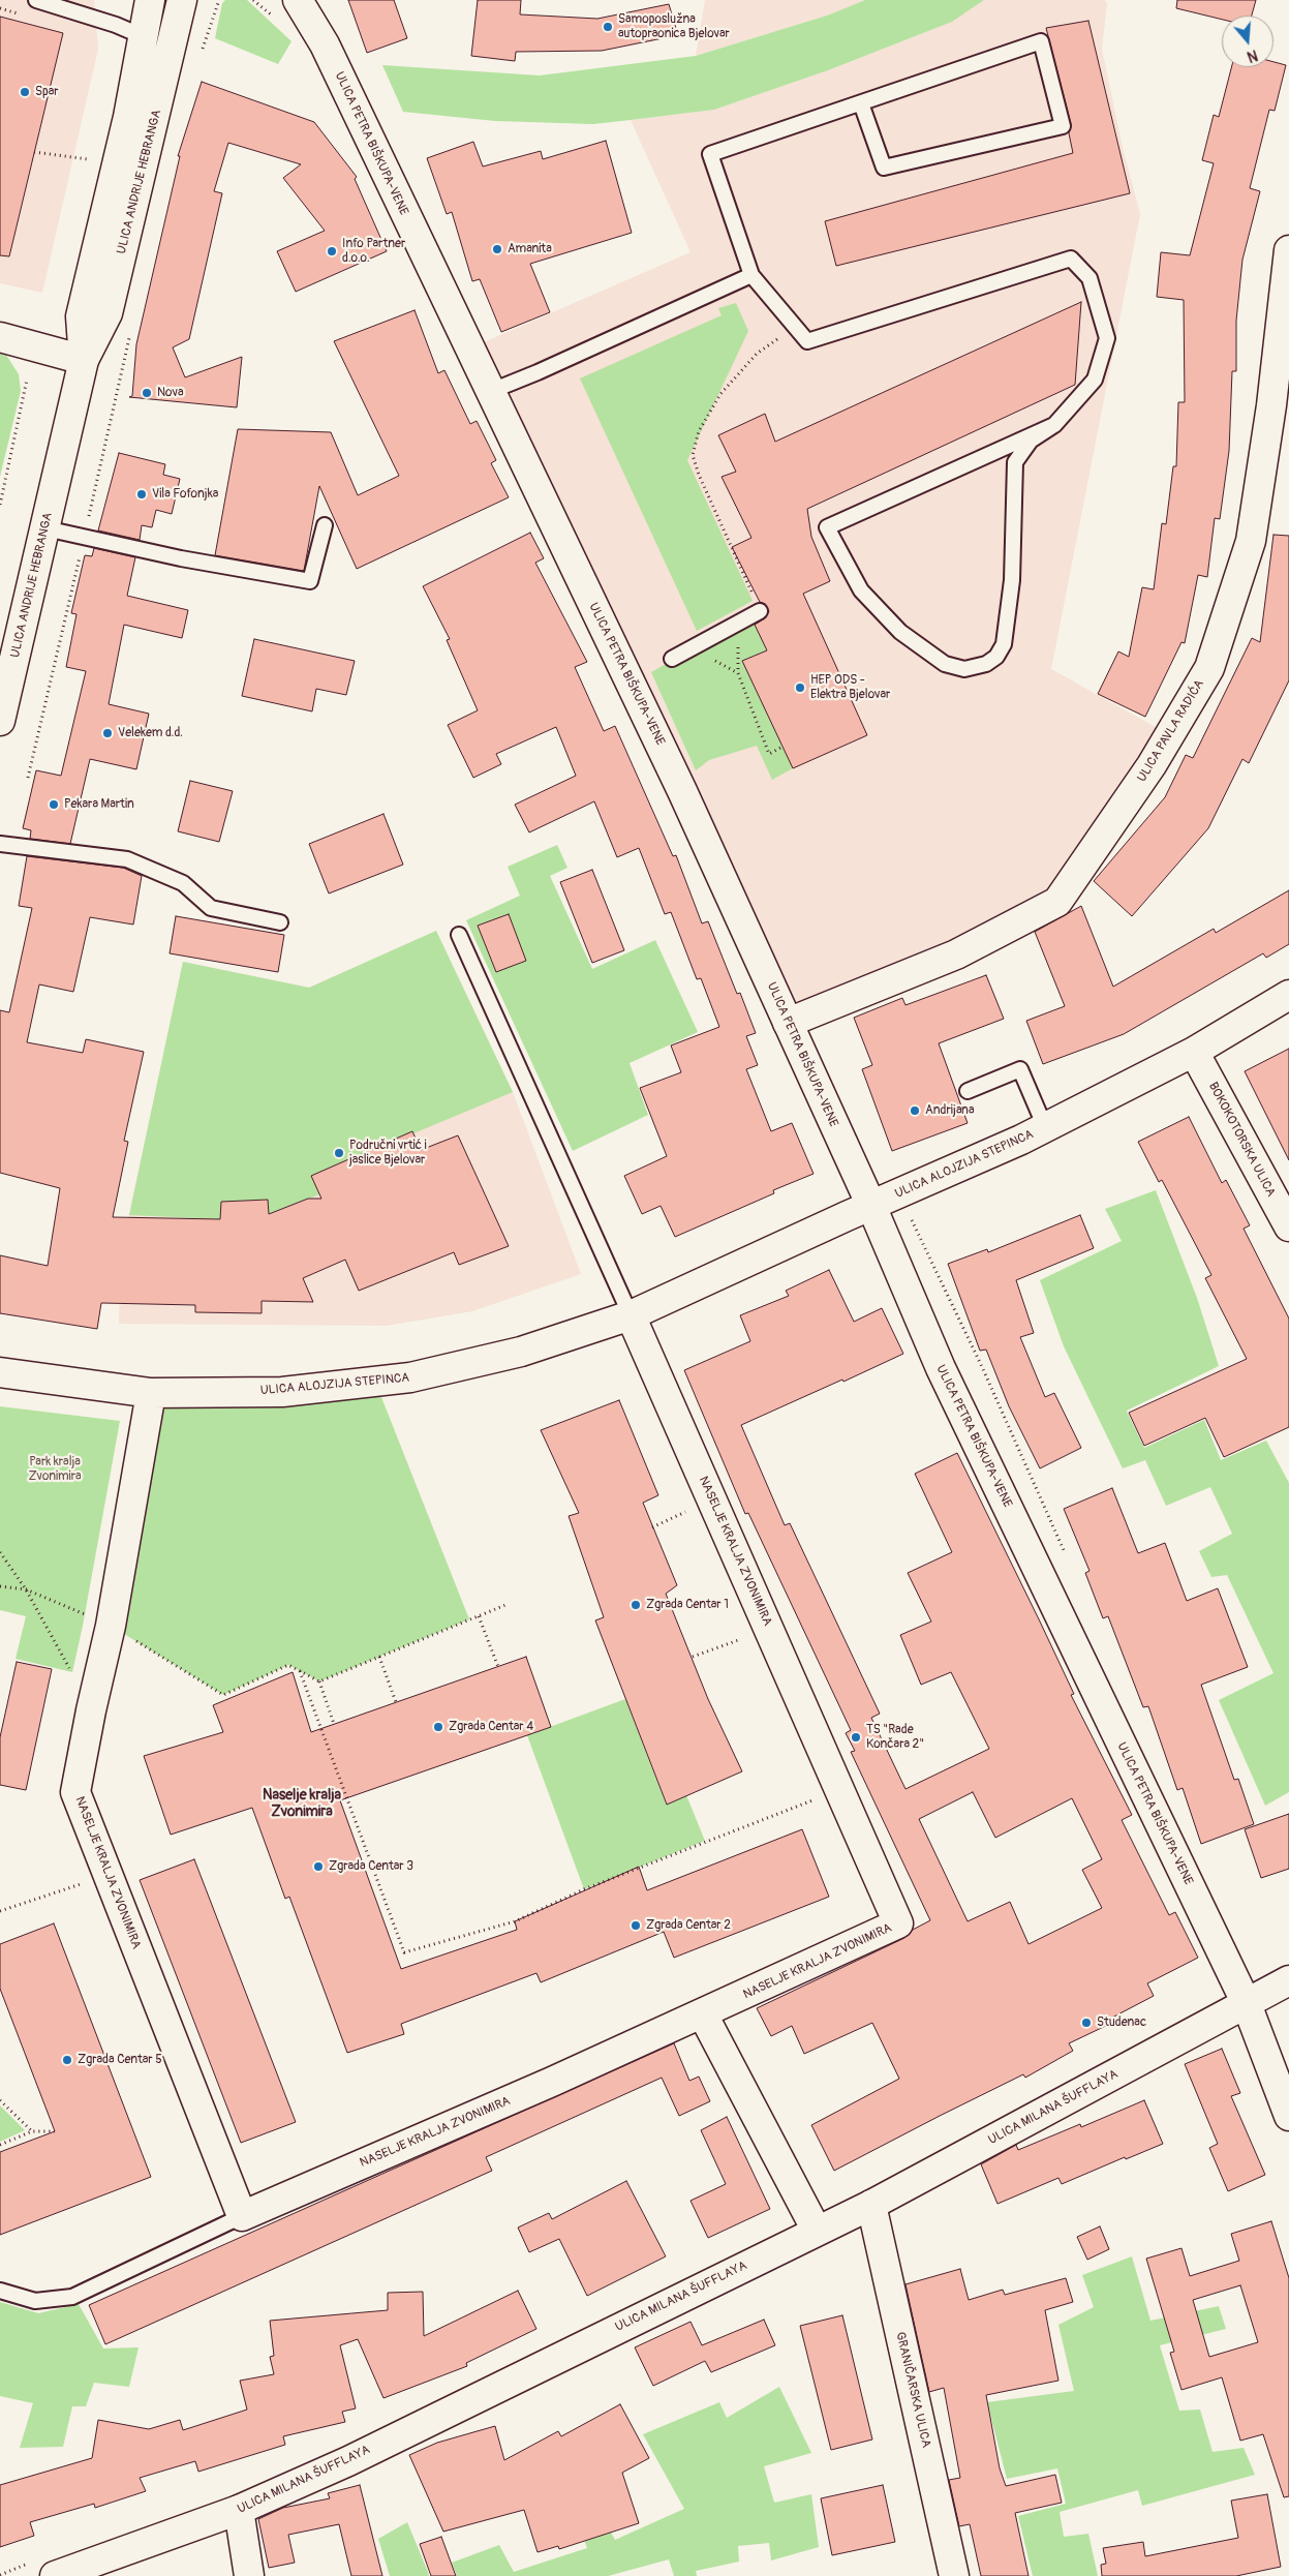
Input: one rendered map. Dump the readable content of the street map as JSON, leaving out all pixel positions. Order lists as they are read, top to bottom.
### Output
{
  "streets": {
    "street": [
      "ULICA PETRA BIŠKUPA-VENE",
      "ULICA ANDRIJE HEBRANGA",
      "ULICA PAVLA RADIĆA",
      "BOKOKOTORSKA ULICA",
      "ULICA ALOJZIJA STEPINCA",
      "NASELJE KRALJA ZVONIMIRA",
      "ULICA MILANA ŠUFFLAYA",
      "GRANIČARSKA ULICA"
    ]
  },
  "crossings": [
    ["ULICA PETRA BIŠKUPA-VENE", "ULICA PAVLA RADIĆA"],
    ["ULICA PETRA BIŠKUPA-VENE", "ULICA ALOJZIJA STEPINCA"],
    ["ULICA PETRA BIŠKUPA-VENE", "ULICA MILANA ŠUFFLAYA"],
    ["BOKOKOTORSKA ULICA", "ULICA ALOJZIJA STEPINCA"],
    ["ULICA ALOJZIJA STEPINCA", "NASELJE KRALJA ZVONIMIRA"],
    ["ULICA MILANA ŠUFFLAYA", "GRANIČARSKA ULICA"]
  ],
  "districts": ["Naselje kralja Zvonimira"],
  "parks": ["Park kralja Zvonimira"],
  "places": [
    "Samoposlužna autopraonica Bjelovar",
    "Spar",
    "Amanita",
    "Info Partner d.o.o.",
    "Nova",
    "Vila Fofonjka",
    "HEP ODS - Elektra Bjelovar",
    "Velekem d.d.",
    "Pekara Martin",
    "Andrijana",
    "Područni vrtić i jaslice Bjelovar",
    "Zgrada Centar 1",
    "Zgrada Centar 4",
    "TS \"Rade Končara 2\"",
    "Zgrada Centar 3",
    "Zgrada Centar 2",
    "Studenac",
    "Zgrada Centar 5"
  ],
  "north": "bottom"
}
